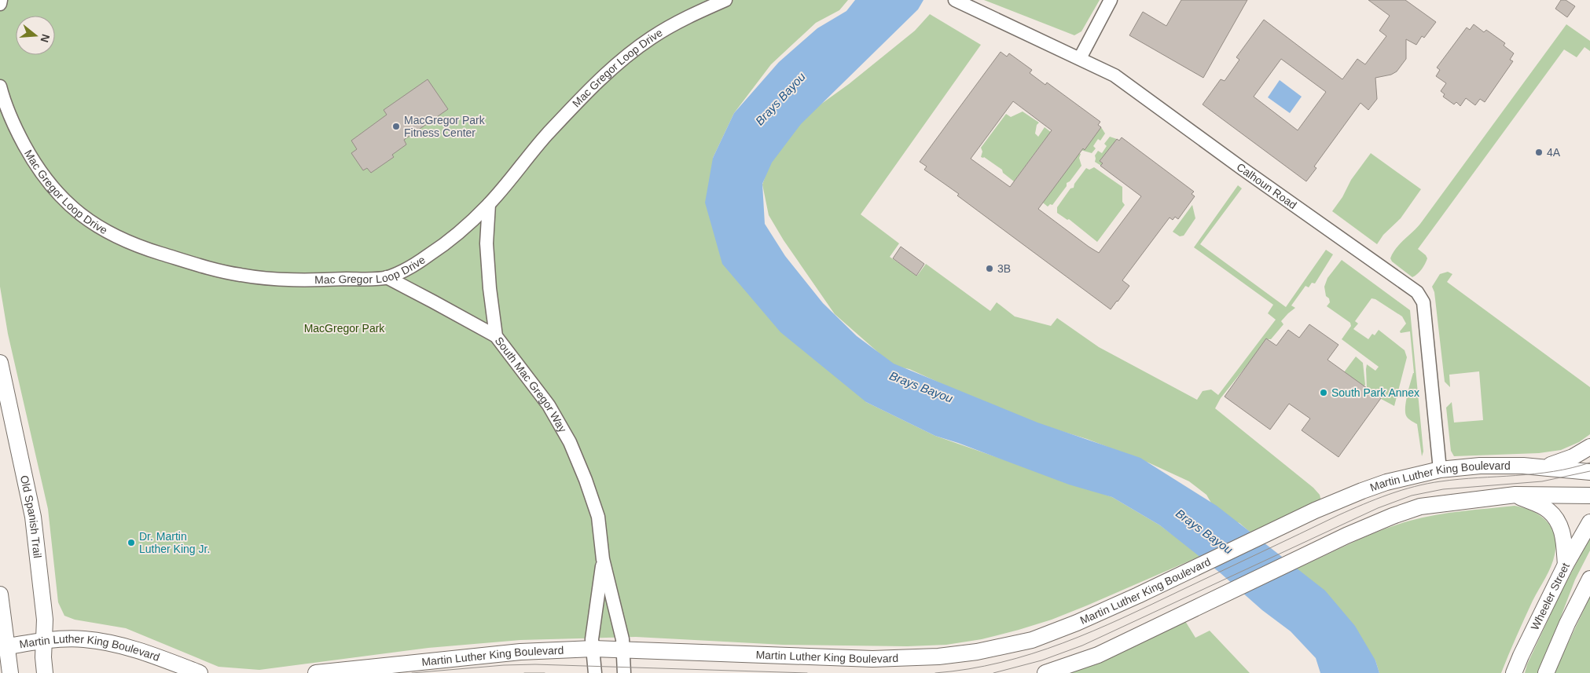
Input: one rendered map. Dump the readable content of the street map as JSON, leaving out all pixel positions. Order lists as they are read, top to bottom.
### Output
{
  "streets": {
    "main road": ["Martin Luther King Boulevard", "Old Spanish Trail", "Wheeler Street"],
    "street": ["Mac Gregor Loop Drive", "Calhoun Road", "South Mac Gregor Way"]
  },
  "crossings": [
    ["Mac Gregor Loop Drive", "South Mac Gregor Way"],
    ["Calhoun Road", "Martin Luther King Boulevard"],
    ["South Mac Gregor Way", "Martin Luther King Boulevard"],
    ["Martin Luther King Boulevard", "Old Spanish Trail"]
  ],
  "water": ["Brays Bayou"],
  "parks": ["MacGregor Park"],
  "places": [
    "MacGregor Park Fitness Center",
    "4A",
    "3B",
    "South Park Annex",
    "Dr. Martin Luther King Jr."
  ],
  "north": "right"
}
